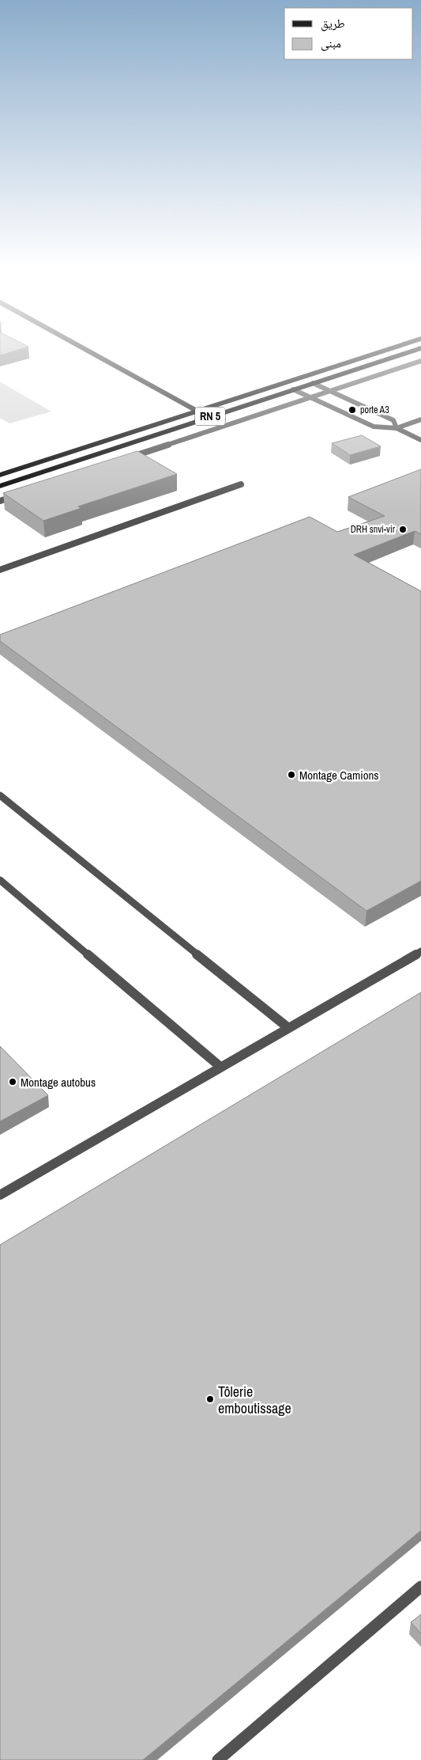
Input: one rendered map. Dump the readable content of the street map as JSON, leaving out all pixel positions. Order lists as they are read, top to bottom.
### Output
{
  "streets": {
    "highway": ["RN 5"]
  },
  "places": [
    "porte A3",
    "DRH snvi-vir",
    "Montage Camions",
    "Montage autobus",
    "Tôlerie emboutissage"
  ],
  "legend": ["طريق", "مبنى"]
}
